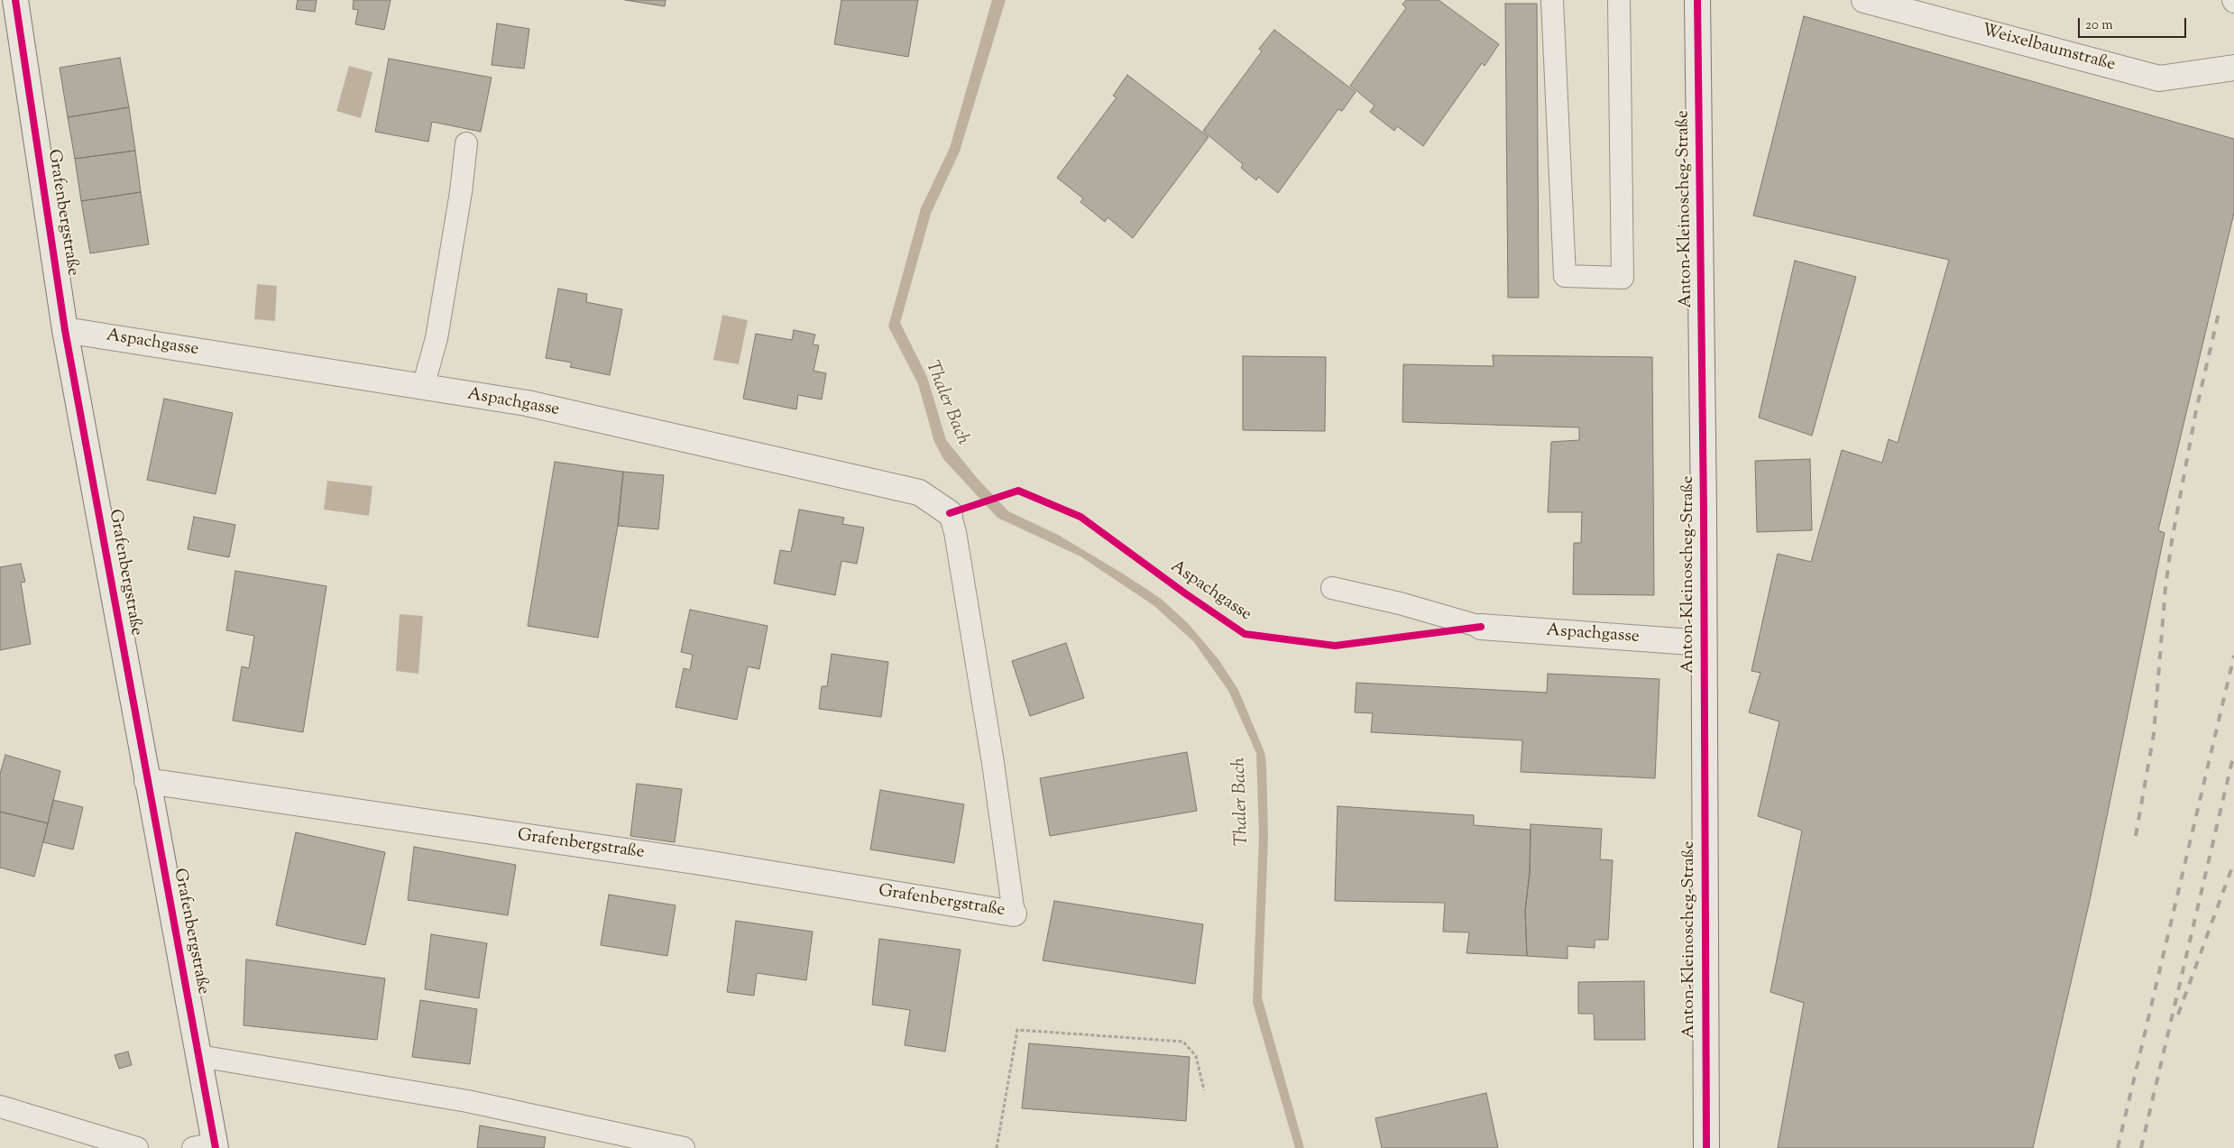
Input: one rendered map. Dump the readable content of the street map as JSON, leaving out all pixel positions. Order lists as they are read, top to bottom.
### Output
{
  "streets": {
    "street": [
      "Weixelbaumstraße",
      "Anton-Kleinoscheg-Straße",
      "Grafenbergstraße",
      "Aspachgasse"
    ]
  },
  "crossings": [
    ["Anton-Kleinoscheg-Straße", "Aspachgasse"],
    ["Grafenbergstraße", "Aspachgasse"]
  ],
  "water": ["Thaler Bach"],
  "scale_bar": "20 m"
}
